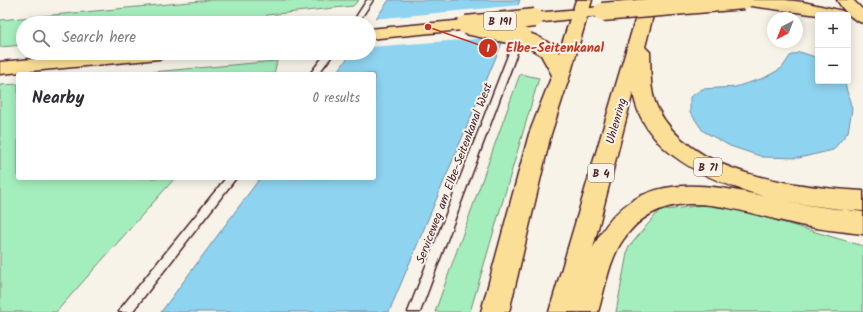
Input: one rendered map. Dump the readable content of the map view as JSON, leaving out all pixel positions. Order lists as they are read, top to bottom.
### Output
{
  "streets": {
    "main road": [
      "B 191",
      "Uhlenring",
      "B 71",
      "B 4"
    ],
    "lane": ["Serviceweg am Elbe-Seitenkanal West"]
  },
  "crossings": [
    ["Uhlenring", "B 71"]
  ],
  "places": ["Elbe-Seitenkanal"],
  "north": "bottom left",
  "page": {
    "map_buttons": ["+", "−"],
    "search": "Search here",
    "heading": ["Nearby", "0 results"]
  }
}
